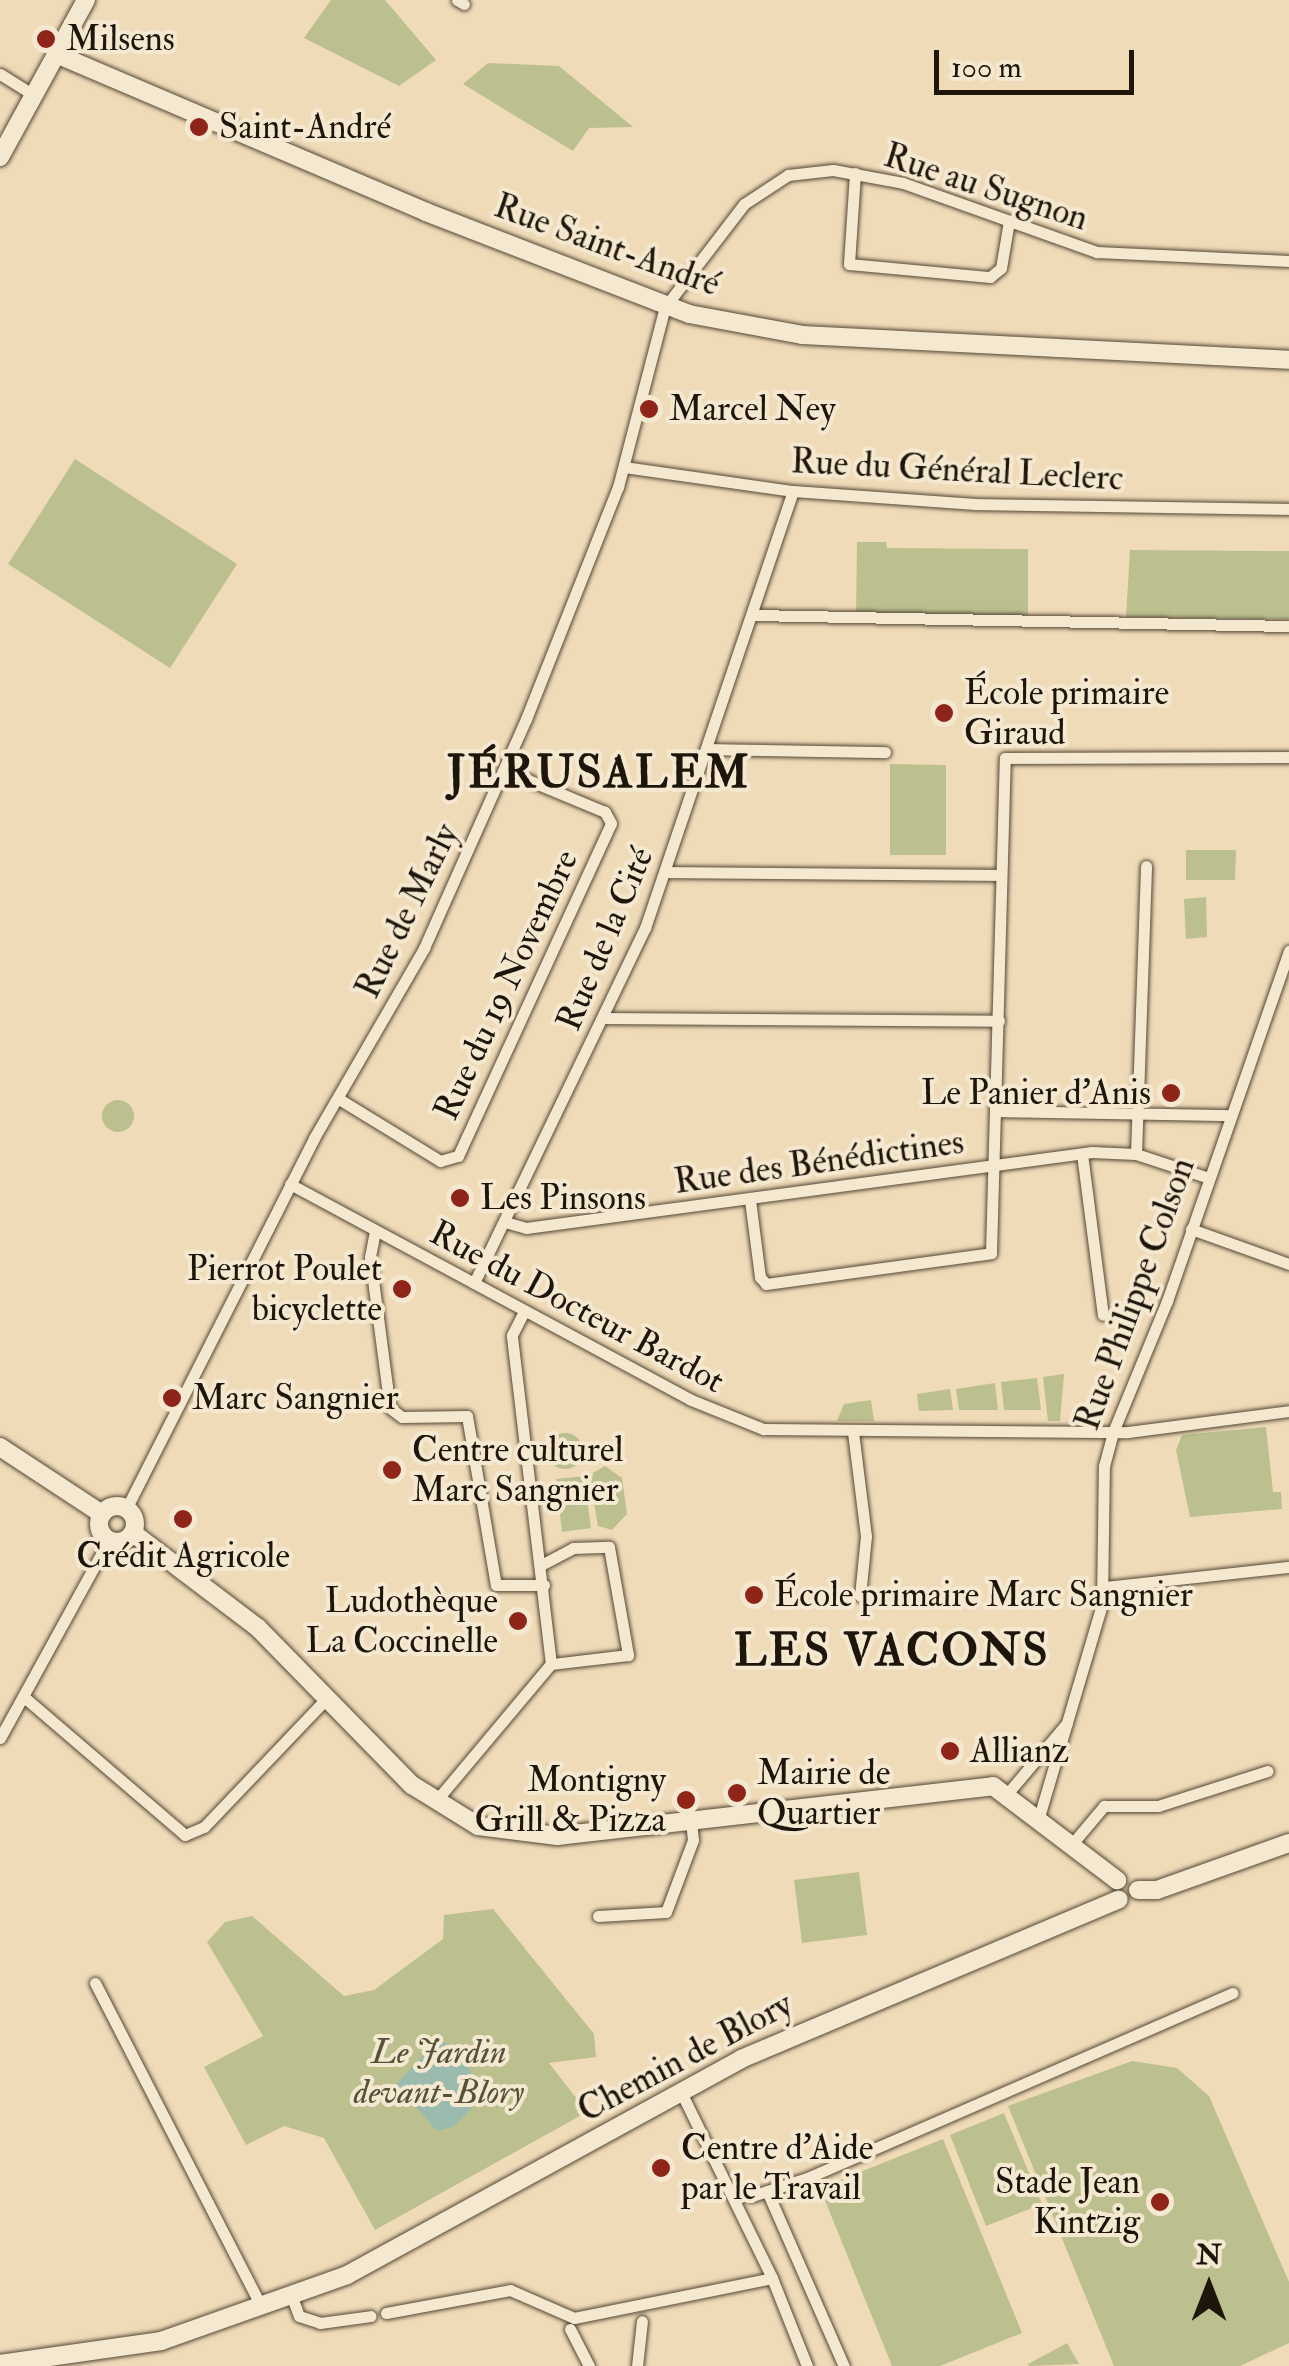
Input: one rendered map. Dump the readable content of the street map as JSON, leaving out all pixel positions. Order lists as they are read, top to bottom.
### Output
{
  "streets": {
    "street": [
      "Rue au Sugnon",
      "Rue Saint-André",
      "Rue du Général Leclerc",
      "Rue de Marly",
      "Rue de la Cité",
      "Rue du 19 Novembre",
      "Rue des Bénédictines",
      "Rue Philippe Colson",
      "Rue du Docteur Bardot",
      "Chemin de Blory"
    ]
  },
  "crossings": [
    ["Rue au Sugnon", "Rue Saint-André"],
    ["Rue au Sugnon", "Rue de Marly"],
    ["Rue Saint-André", "Rue de Marly"],
    ["Rue du Général Leclerc", "Rue de Marly"],
    ["Rue du Général Leclerc", "Rue de la Cité"],
    ["Rue de Marly", "Rue du 19 Novembre"],
    ["Rue de Marly", "Rue du Docteur Bardot"],
    ["Rue de la Cité", "Rue des Bénédictines"],
    ["Rue de la Cité", "Rue du Docteur Bardot"],
    ["Rue des Bénédictines", "Rue Philippe Colson"],
    ["Rue Philippe Colson", "Rue du Docteur Bardot"]
  ],
  "districts": ["JÉRUSALEM", "LES VACONS"],
  "parks": ["Le Jardin devant-Blory"],
  "places": [
    "Milsens",
    "Saint-André",
    "Marcel Ney",
    "École primaire Giraud",
    "Le Panier d'Anis",
    "Les Pinsons",
    "Pierrot Poulet bicyclette",
    "Marc Sangnier",
    "Centre culturel Marc Sangnier",
    "Crédit Agricole",
    "École primaire Marc Sangnier",
    "Ludothèque La Coccinelle",
    "Allianz",
    "Mairie de Quartier",
    "Montigny Grill & Pizza",
    "Centre d'Aide par le Travail",
    "Stade Jean Kintzig"
  ],
  "scale_bar": "100 m",
  "north": "top"
}
